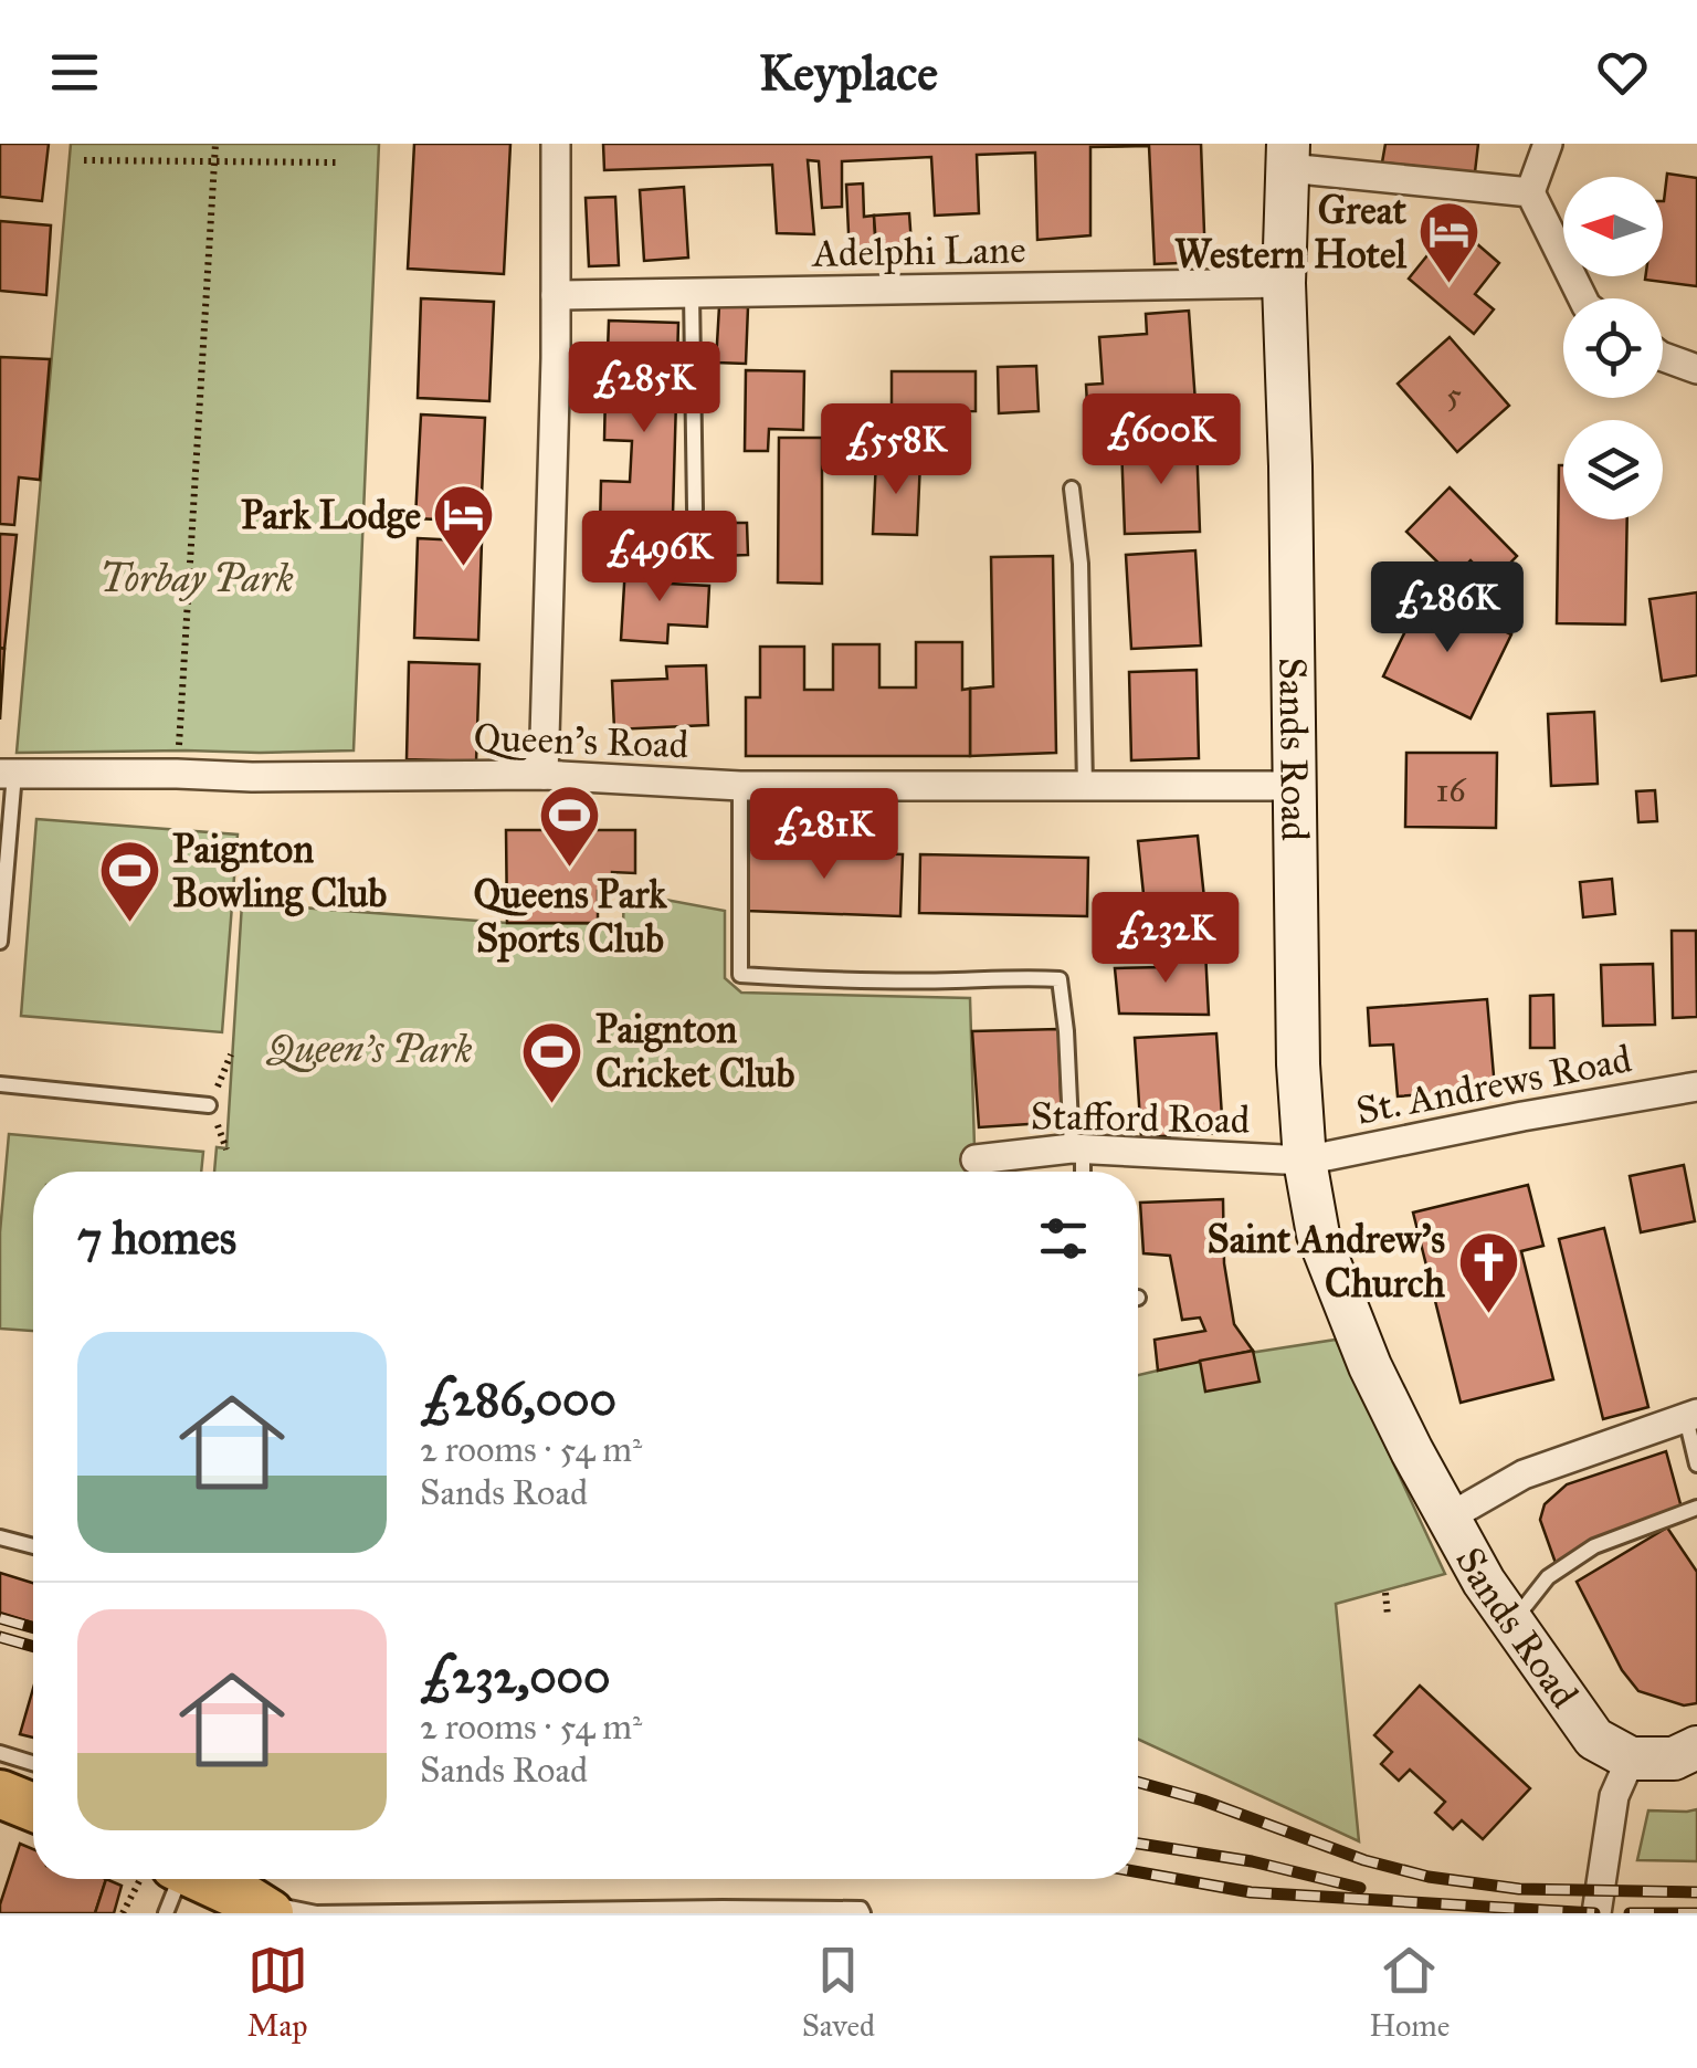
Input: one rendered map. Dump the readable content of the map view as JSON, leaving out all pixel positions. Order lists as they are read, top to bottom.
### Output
{
  "streets": {
    "main road": ["Sands Road"],
    "street": [
      "Adelphi Lane",
      "Queen's Road",
      "St. Andrews Road",
      "Stafford Road"
    ]
  },
  "crossings": [
    ["Adelphi Lane", "Sands Road"],
    ["Queen's Road", "Sands Road"],
    ["Sands Road", "St. Andrews Road"],
    ["Sands Road", "Stafford Road"],
    ["St. Andrews Road", "Stafford Road"]
  ],
  "parks": ["Torbay Park", "Queen's Park"],
  "places": {
    "hotel": ["Great Western Hotel", "Park Lodge"],
    "sports": ["Queens Park Sports Club", "Paignton Bowling Club", "Paignton Cricket Club"],
    "church": ["Saint Andrew's Church"]
  },
  "house_numbers": ["5", "16"],
  "north": "left",
  "page": {
    "header": "Keyplace",
    "price": [
      "£285K",
      "£600K",
      "£558K",
      "£496K",
      "£286K",
      "£281K",
      "£232K"
    ],
    "heading": "7 homes",
    "list": [
      {
        "name": "£286,000",
        "note": "2 rooms · 54 m² · Sands Road"
      },
      {
        "name": "£232,000",
        "note": "2 rooms · 54 m² · Sands Road"
      }
    ],
    "tabs": ["Map", "Saved", "Home"]
  }
}
